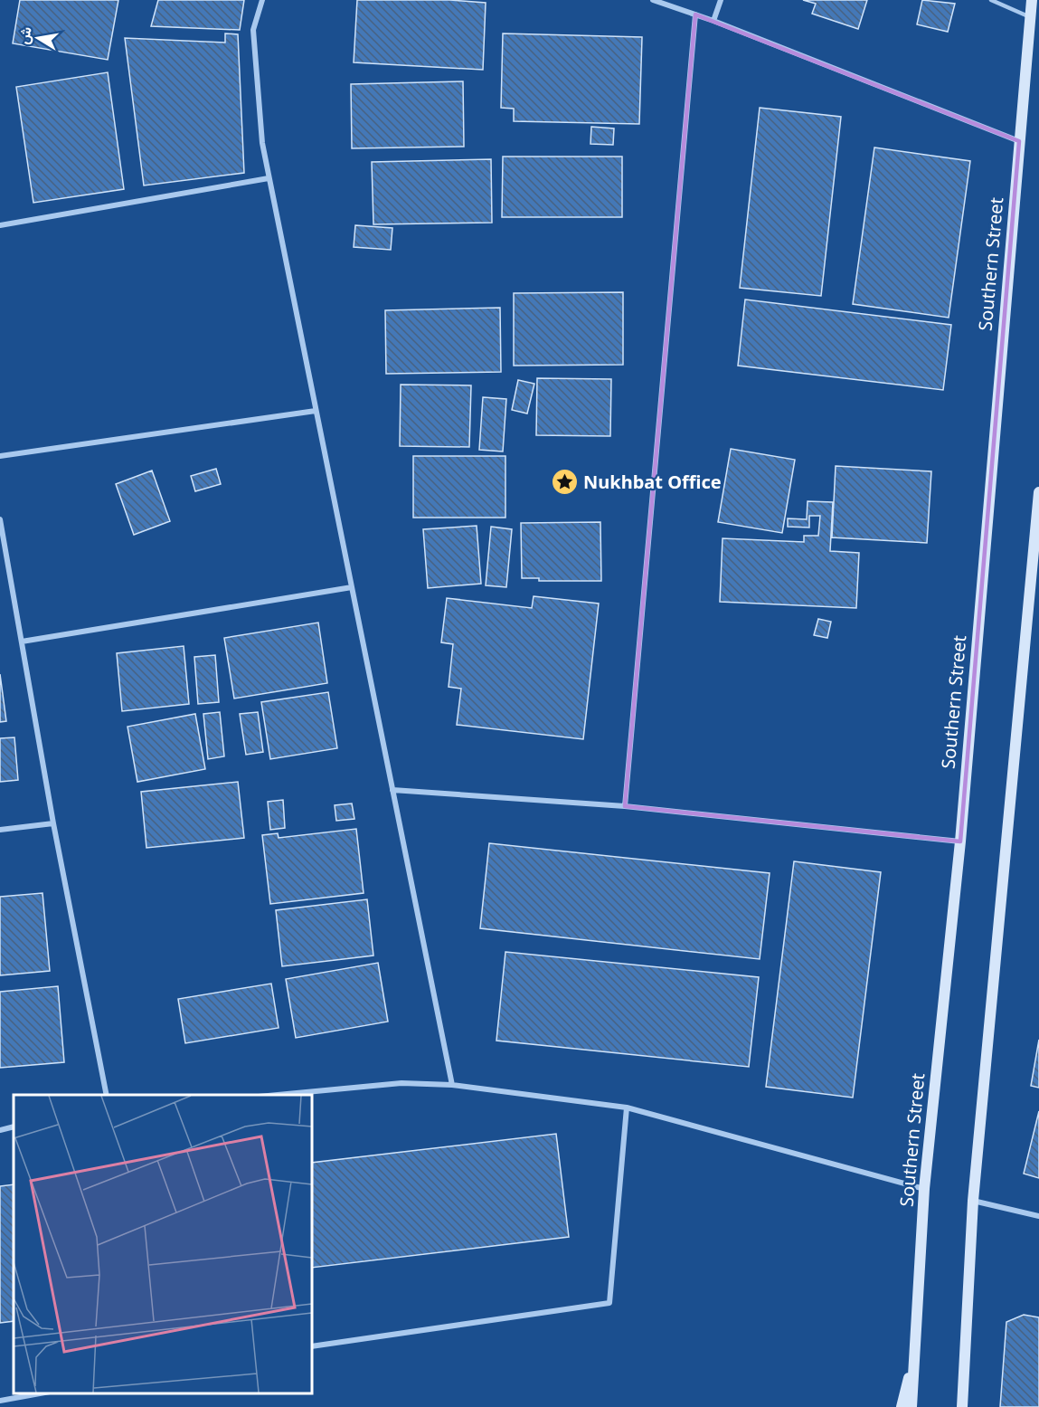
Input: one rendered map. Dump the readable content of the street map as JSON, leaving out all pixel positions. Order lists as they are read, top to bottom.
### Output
{
  "streets": {
    "main road": ["Southern Street"]
  },
  "places": {
    "place": ["Nukhbat Office"]
  },
  "north": "left"
}
